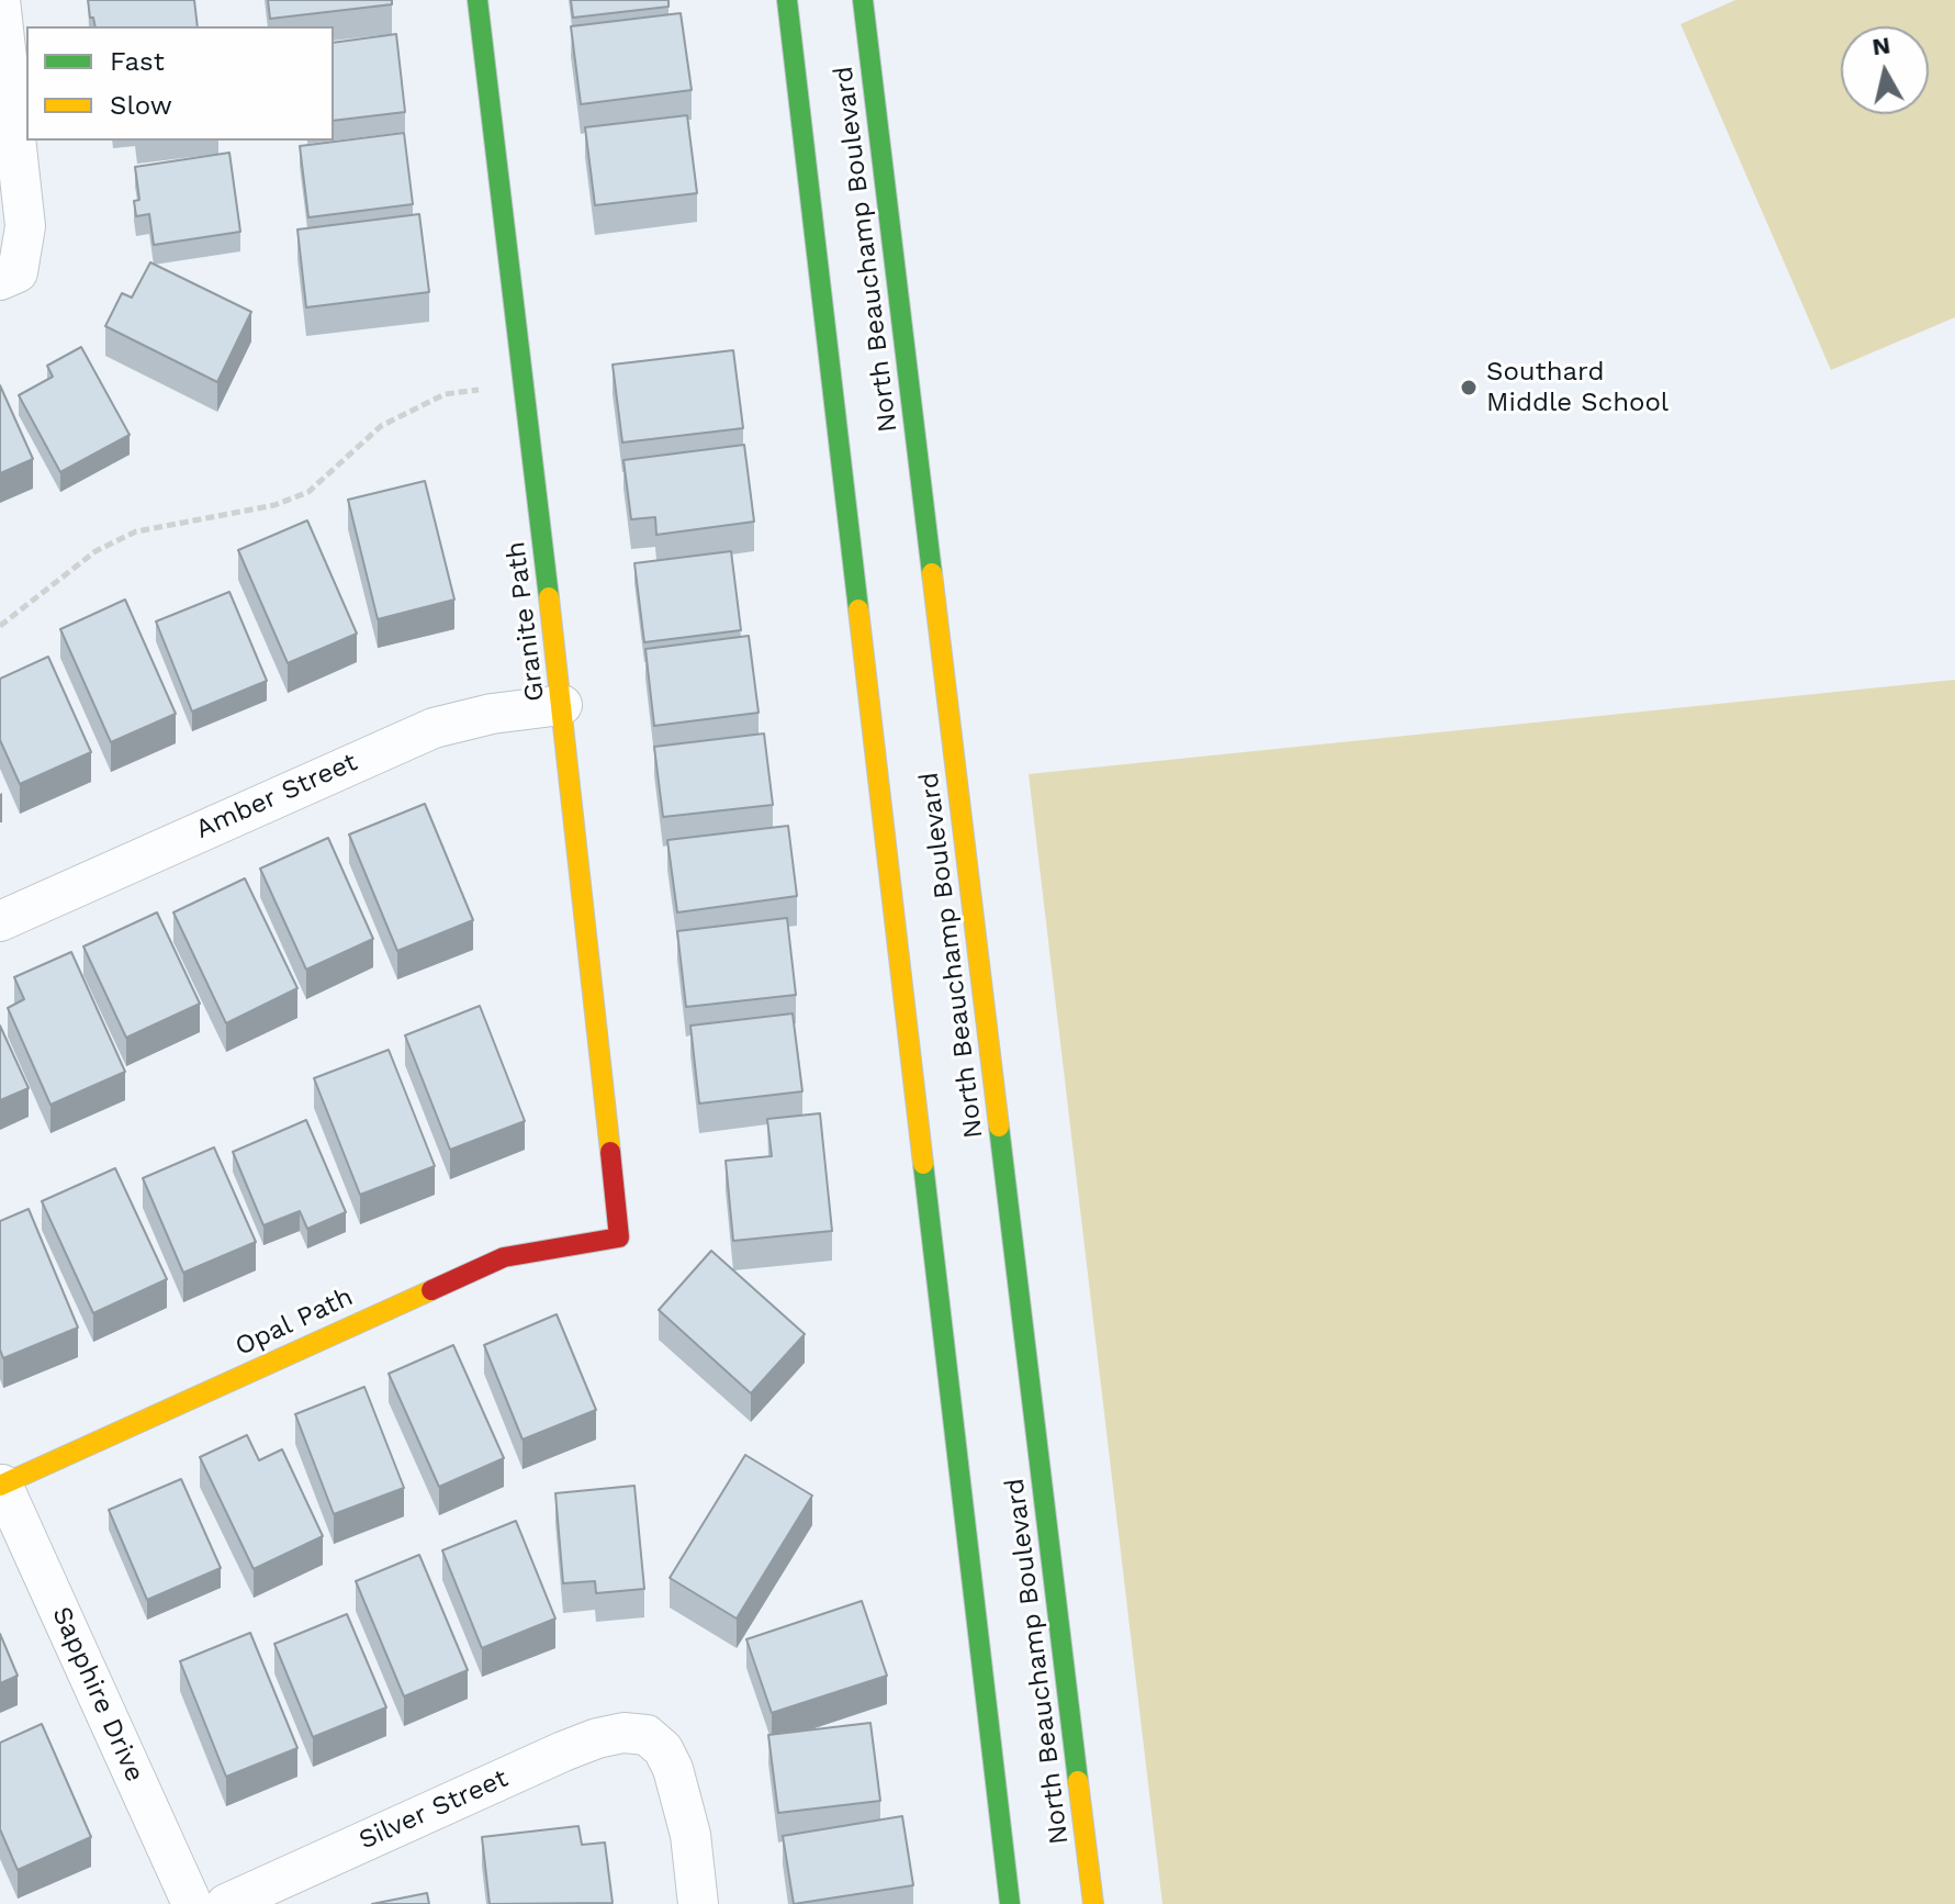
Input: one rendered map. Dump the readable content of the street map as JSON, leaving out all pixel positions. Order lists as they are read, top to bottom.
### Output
{
  "streets": {
    "street": [
      "North Beauchamp Boulevard",
      "Granite Path",
      "Amber Street",
      "Opal Path",
      "Sapphire Drive",
      "Silver Street"
    ]
  },
  "crossings": [
    ["Granite Path", "Amber Street"],
    ["Granite Path", "Opal Path"],
    ["Opal Path", "Sapphire Drive"]
  ],
  "places": ["Southard Middle School"],
  "legend": ["Fast", "Slow"],
  "north": "top"
}
